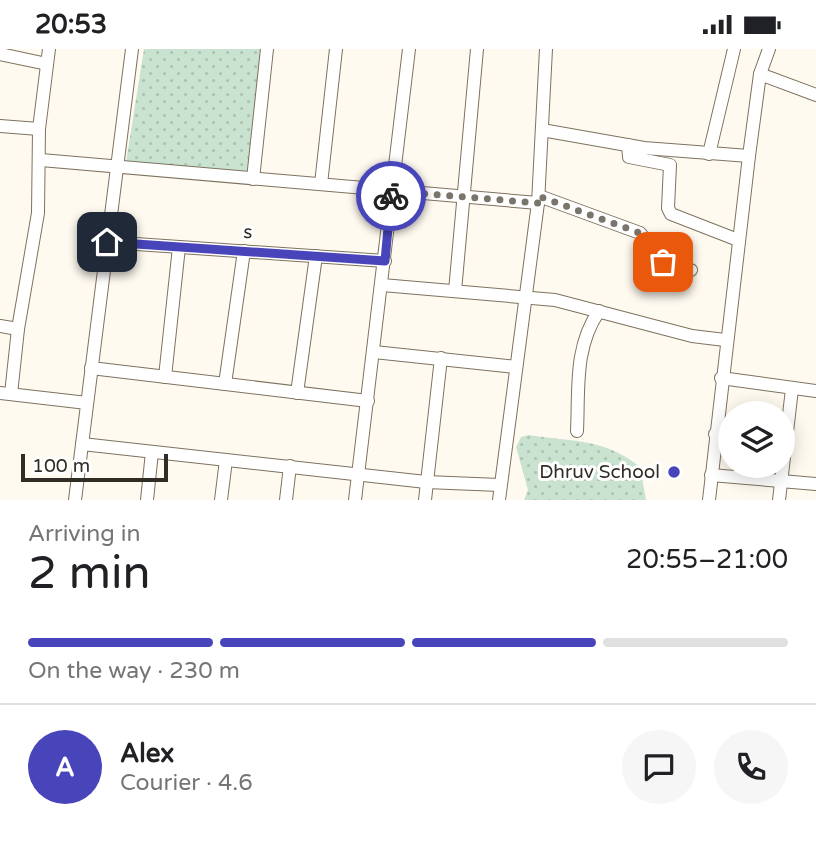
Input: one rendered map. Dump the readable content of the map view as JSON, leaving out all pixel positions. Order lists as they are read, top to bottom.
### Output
{
  "streets": {
    "street": ["s"]
  },
  "places": ["Dhruv School"],
  "scale_bar": "100 m",
  "page": {
    "status": "20:53",
    "scale": "100 m",
    "heading": ["2 min", "Arriving in", "20:55–21:00"],
    "panel": ["Alex", "Courier · 4.6"],
    "bar": "On the way · 230 m",
    "round": "A"
  }
}
